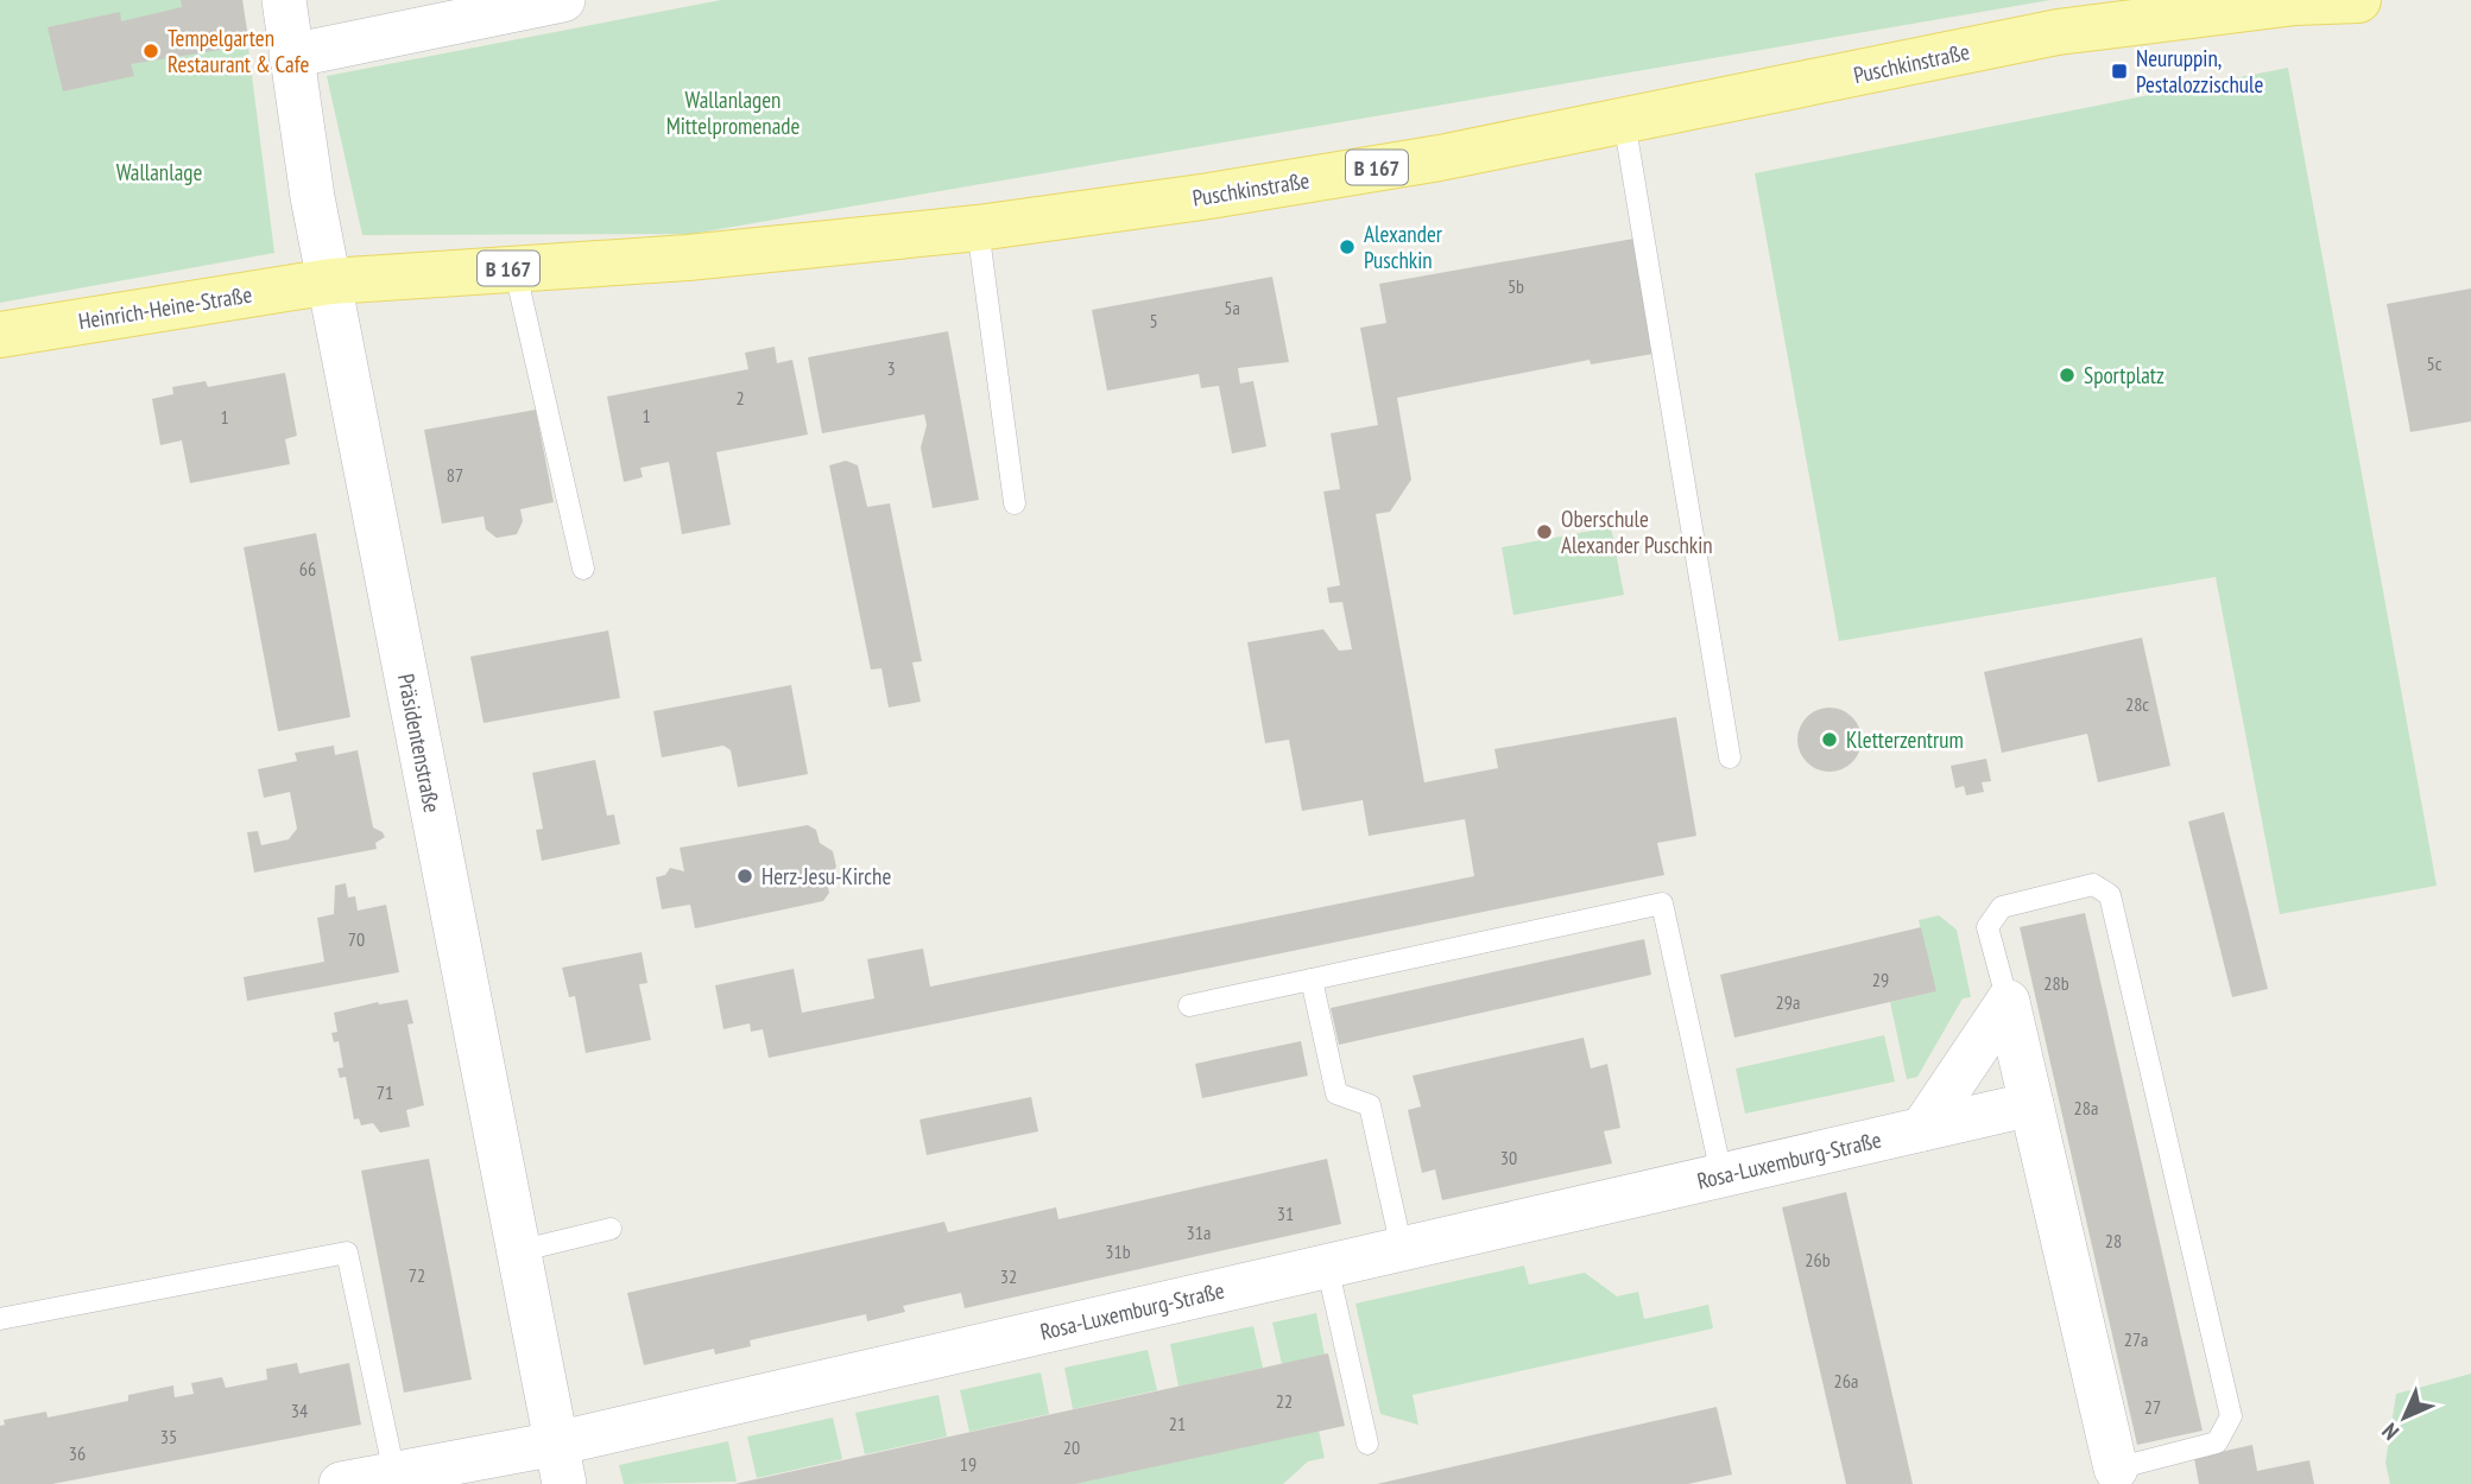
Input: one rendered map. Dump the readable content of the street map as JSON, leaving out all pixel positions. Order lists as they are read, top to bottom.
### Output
{
  "streets": {
    "main road": ["Puschkinstraße", "B 167", "Heinrich-Heine-Straße"],
    "street": ["Präsidentenstraße", "Rosa-Luxemburg-Straße"]
  },
  "crossings": [
    ["Puschkinstraße", "Heinrich-Heine-Straße"],
    ["Puschkinstraße", "Präsidentenstraße"],
    ["Heinrich-Heine-Straße", "Präsidentenstraße"],
    ["Präsidentenstraße", "Rosa-Luxemburg-Straße"]
  ],
  "parks": ["Wallanlagen Mittelpromenade", "Wallanlage"],
  "places": {
    "other": [
      "Tempelgarten Restaurant & Cafe",
      "Alexander Puschkin",
      "Sportplatz",
      "Oberschule Alexander Puschkin",
      "Kletterzentrum",
      "Herz-Jesu-Kirche"
    ],
    "transit": ["Neuruppin, Pestalozzischule"]
  },
  "house_numbers": [
    "5b",
    "5a",
    "5",
    "5c",
    "3",
    "2",
    "1",
    "1",
    "87",
    "66",
    "28c",
    "70",
    "29",
    "28b",
    "29a",
    "71",
    "28a",
    "30",
    "31",
    "31a",
    "28",
    "31b",
    "26b",
    "72",
    "32",
    "27a",
    "26a",
    "22",
    "27",
    "34",
    "21",
    "35",
    "20",
    "36",
    "19"
  ],
  "north": "bottom left"
}
